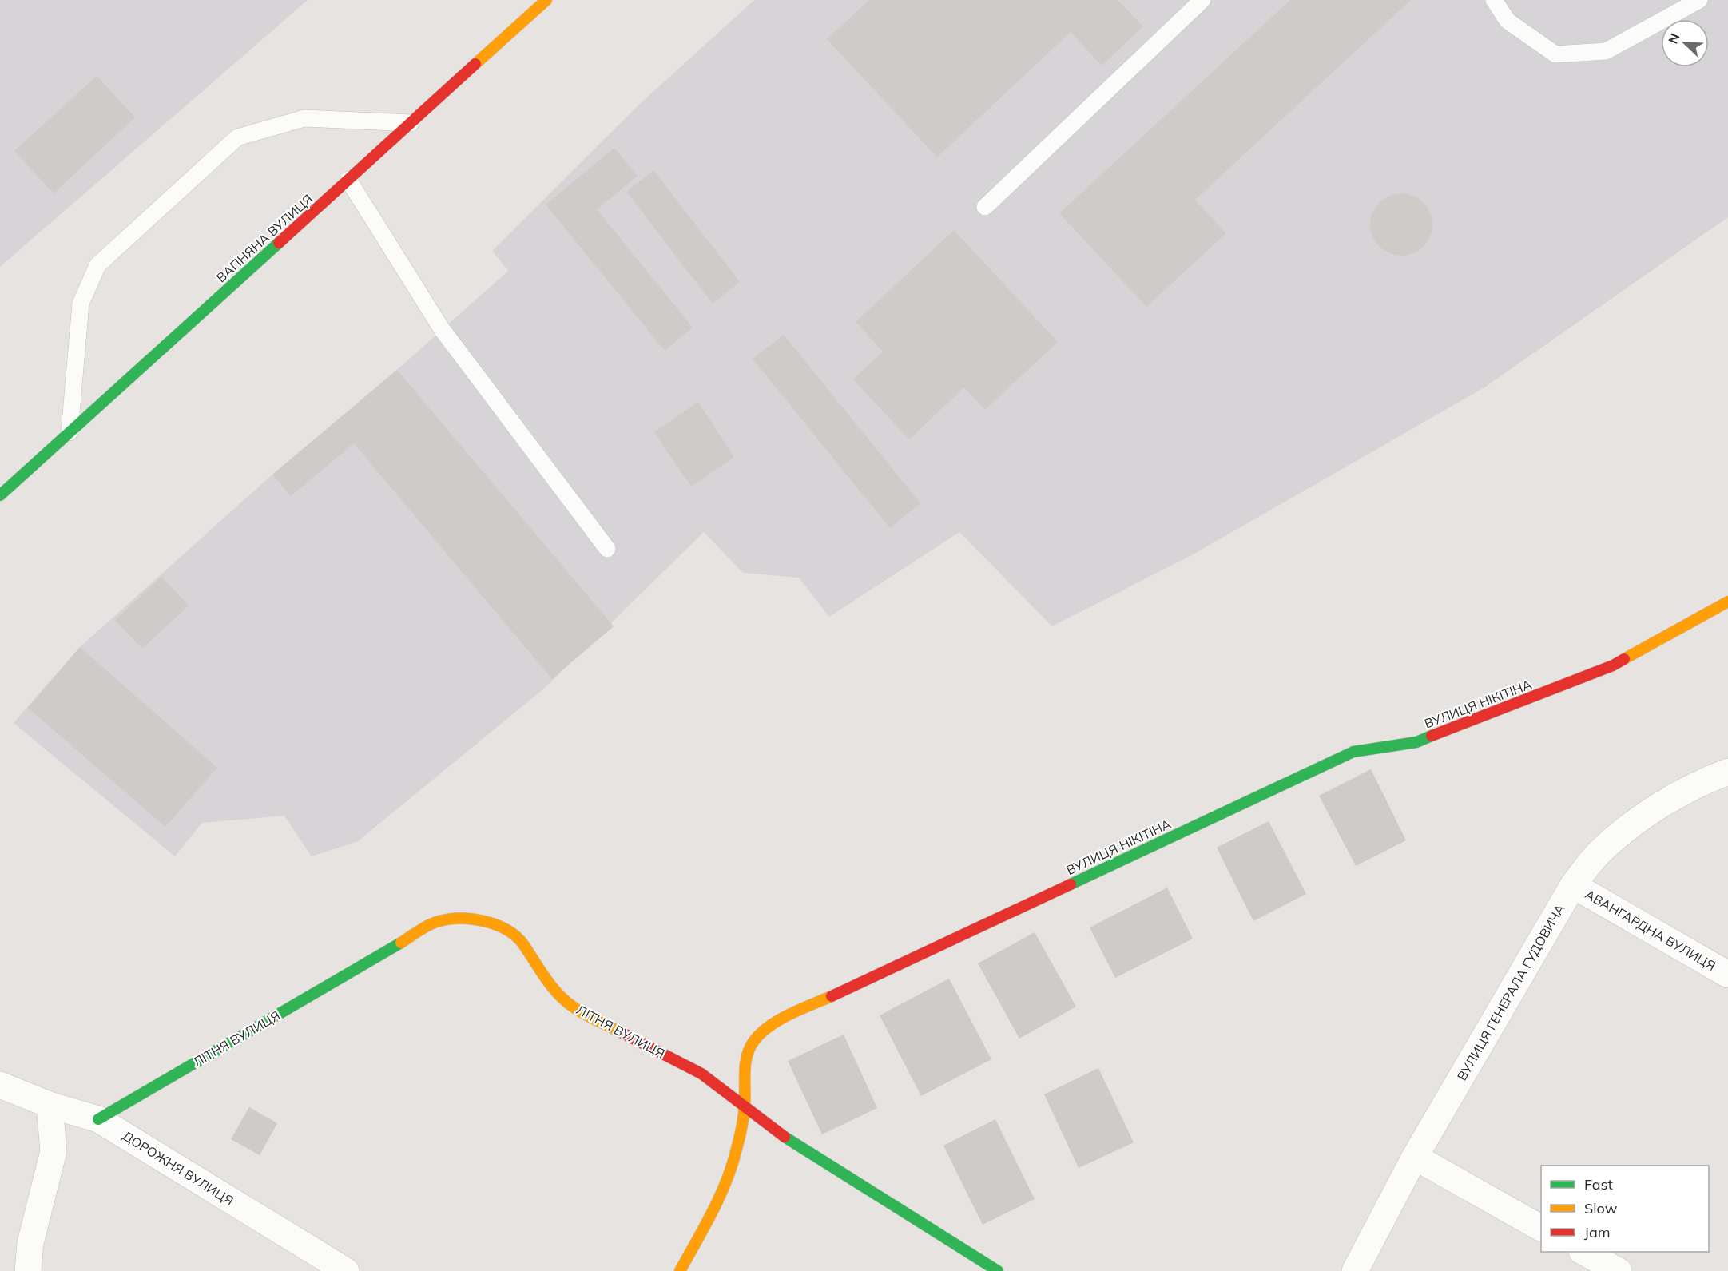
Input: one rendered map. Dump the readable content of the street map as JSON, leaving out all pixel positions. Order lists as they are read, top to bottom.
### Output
{
  "streets": {
    "street": [
      "ВАПНЯНА ВУЛИЦЯ",
      "ВУЛИЦЯ НІКІТІНА",
      "АВАНГАРДНА ВУЛИЦЯ",
      "ВУЛИЦЯ ГЕНЕРАЛА ГУДОВИЧА",
      "ЛІТНЯ ВУЛИЦЯ",
      "ДОРОЖНЯ ВУЛИЦЯ"
    ]
  },
  "crossings": [
    ["ВУЛИЦЯ НІКІТІНА", "ЛІТНЯ ВУЛИЦЯ"],
    ["АВАНГАРДНА ВУЛИЦЯ", "ВУЛИЦЯ ГЕНЕРАЛА ГУДОВИЧА"],
    ["ЛІТНЯ ВУЛИЦЯ", "ДОРОЖНЯ ВУЛИЦЯ"]
  ],
  "legend": ["Fast", "Slow", "Jam"],
  "north": "top left"
}
